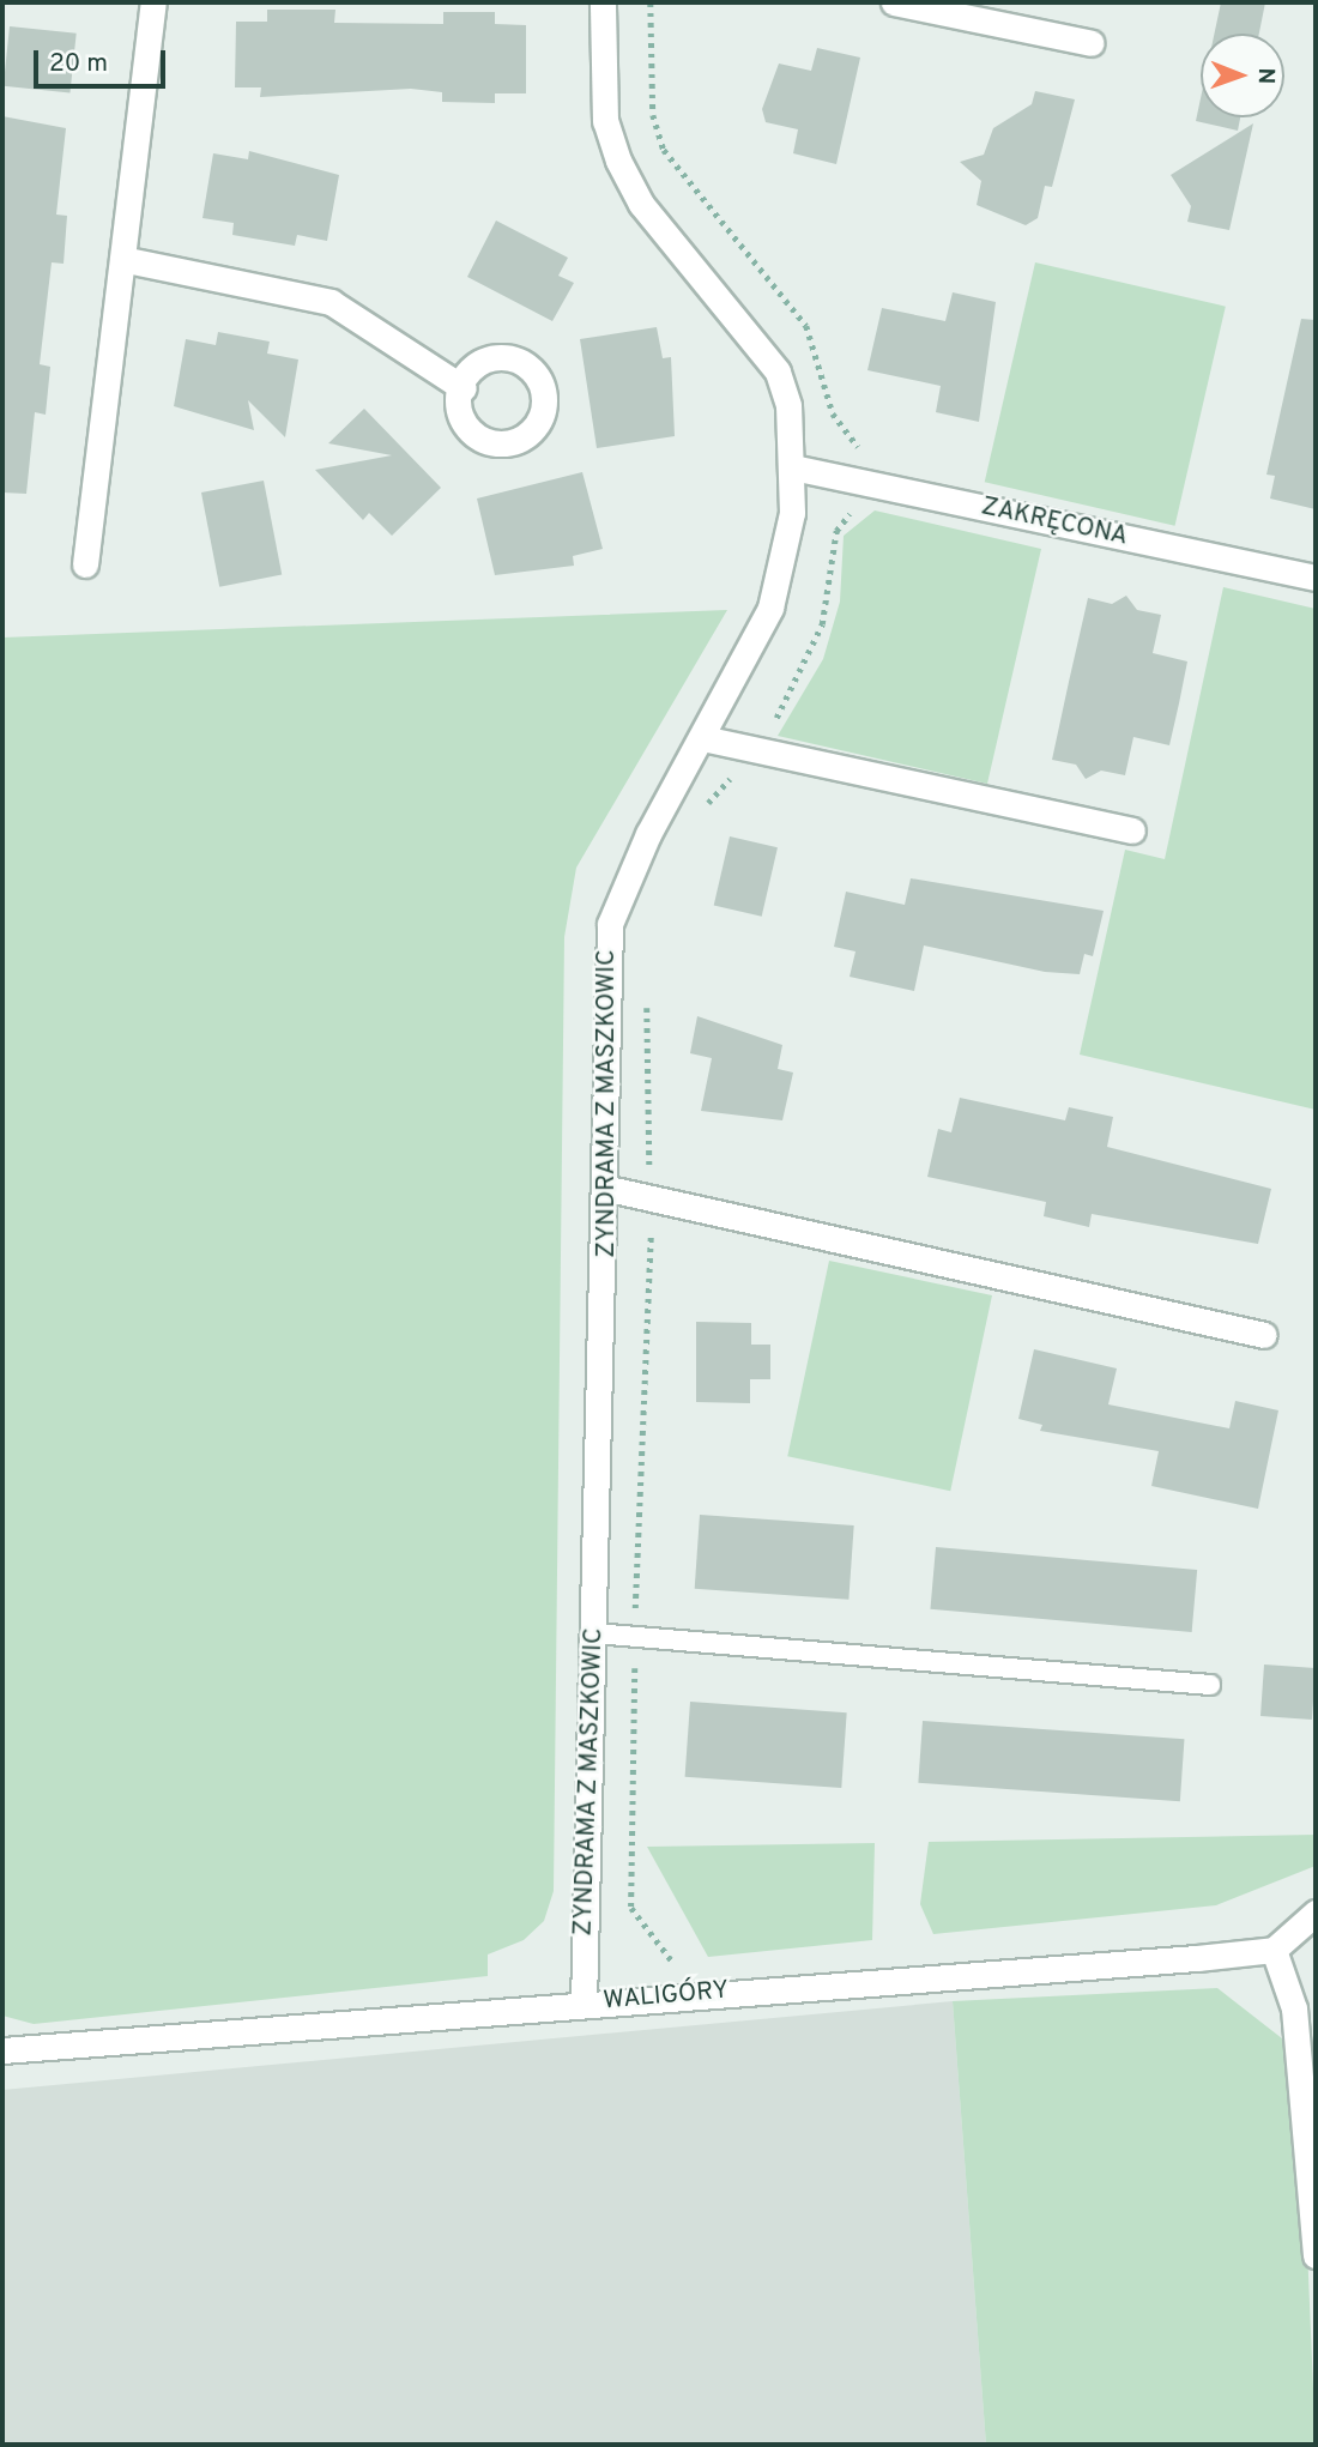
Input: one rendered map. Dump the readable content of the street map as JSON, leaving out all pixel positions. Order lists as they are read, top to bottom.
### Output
{
  "streets": {
    "street": ["ZAKRĘCONA", "ZYNDRAMA Z MASZKOWIC", "WALIGÓRY"]
  },
  "crossings": [
    ["ZAKRĘCONA", "ZYNDRAMA Z MASZKOWIC"],
    ["ZYNDRAMA Z MASZKOWIC", "WALIGÓRY"]
  ],
  "scale_bar": "20 m",
  "north": "right"
}
